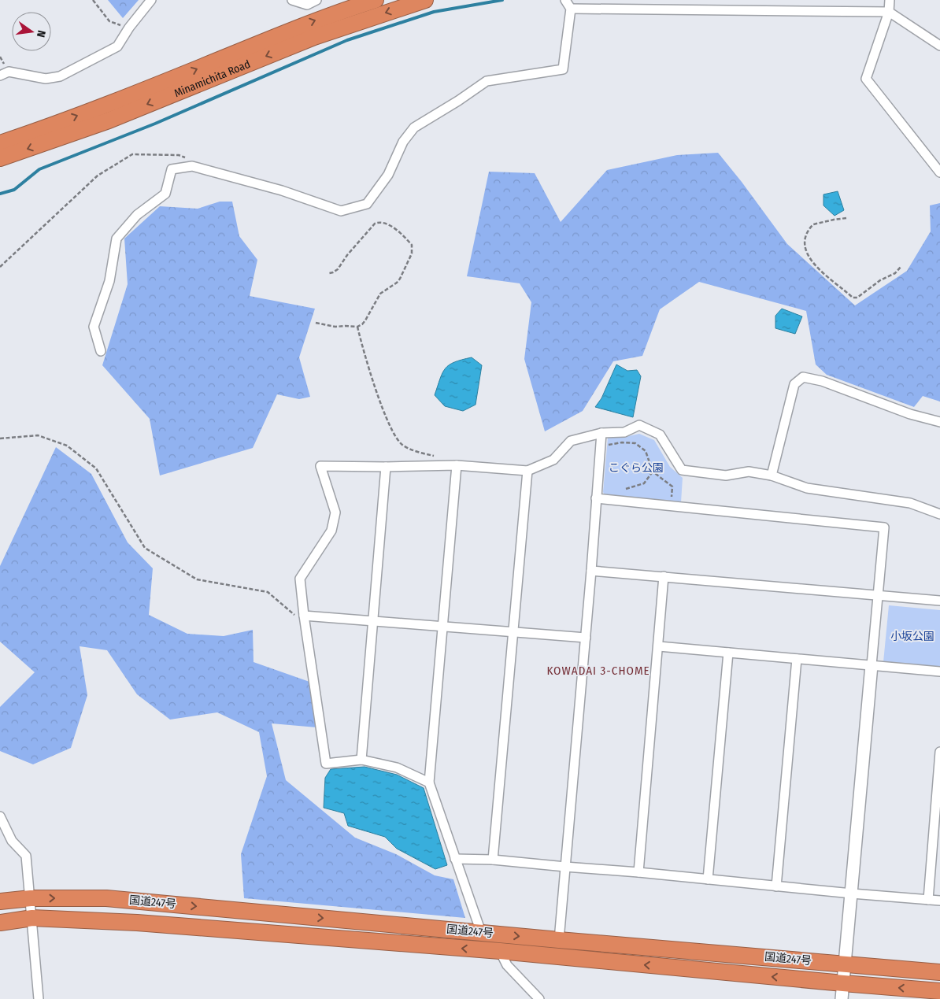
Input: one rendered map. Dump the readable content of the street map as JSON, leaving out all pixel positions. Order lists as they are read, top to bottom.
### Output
{
  "streets": {
    "highway": ["Minamichita Road", "国道247号"]
  },
  "districts": ["KOWADAI 3-CHOME"],
  "parks": ["こぐら公園", "小坂公園"],
  "north": "right"
}
